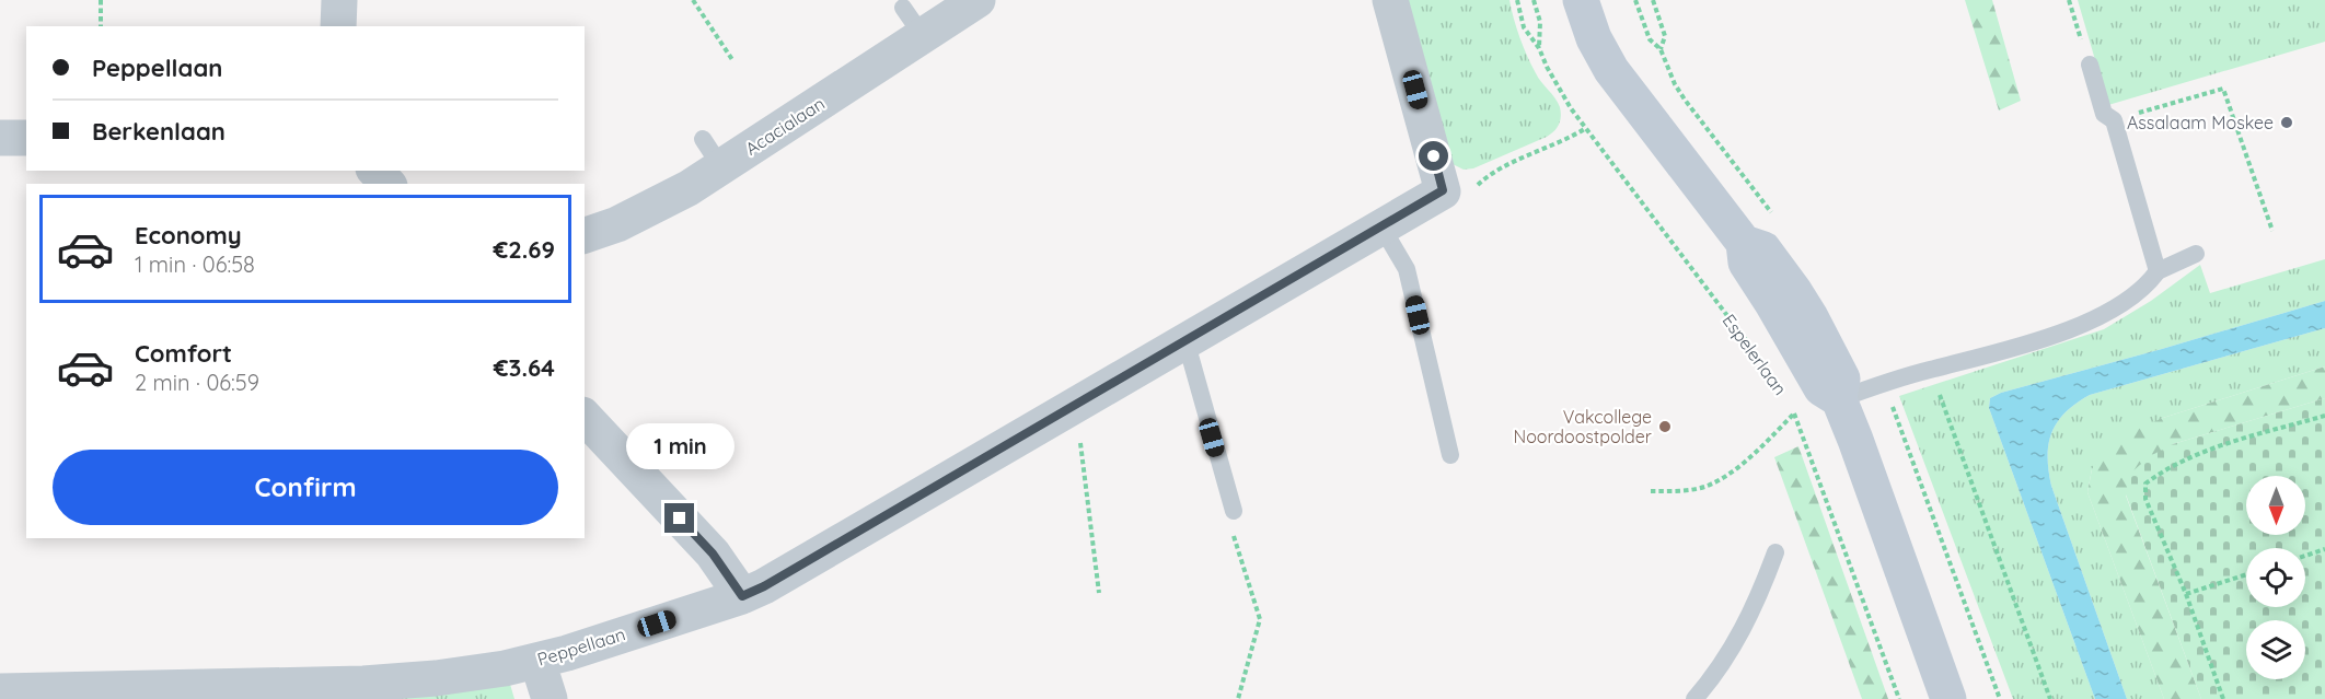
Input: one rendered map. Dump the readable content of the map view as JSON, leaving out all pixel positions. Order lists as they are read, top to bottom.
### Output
{
  "streets": {
    "street": ["Acacialaan", "Peppellaan"],
    "path": ["Espelerlaan"]
  },
  "places": ["Assalaam Moskee", "Vakcollege Noordoostpolder"],
  "north": "bottom",
  "page": {
    "banner": ["Peppellaan", "Berkenlaan"],
    "list": [
      {
        "name": "Economy",
        "note": "1 min · 06:58",
        "value": "€2.69"
      },
      {
        "name": "Comfort",
        "note": "2 min · 06:59",
        "value": "€3.64"
      }
    ],
    "bubble": "1 min",
    "buttons": "Confirm"
  }
}
